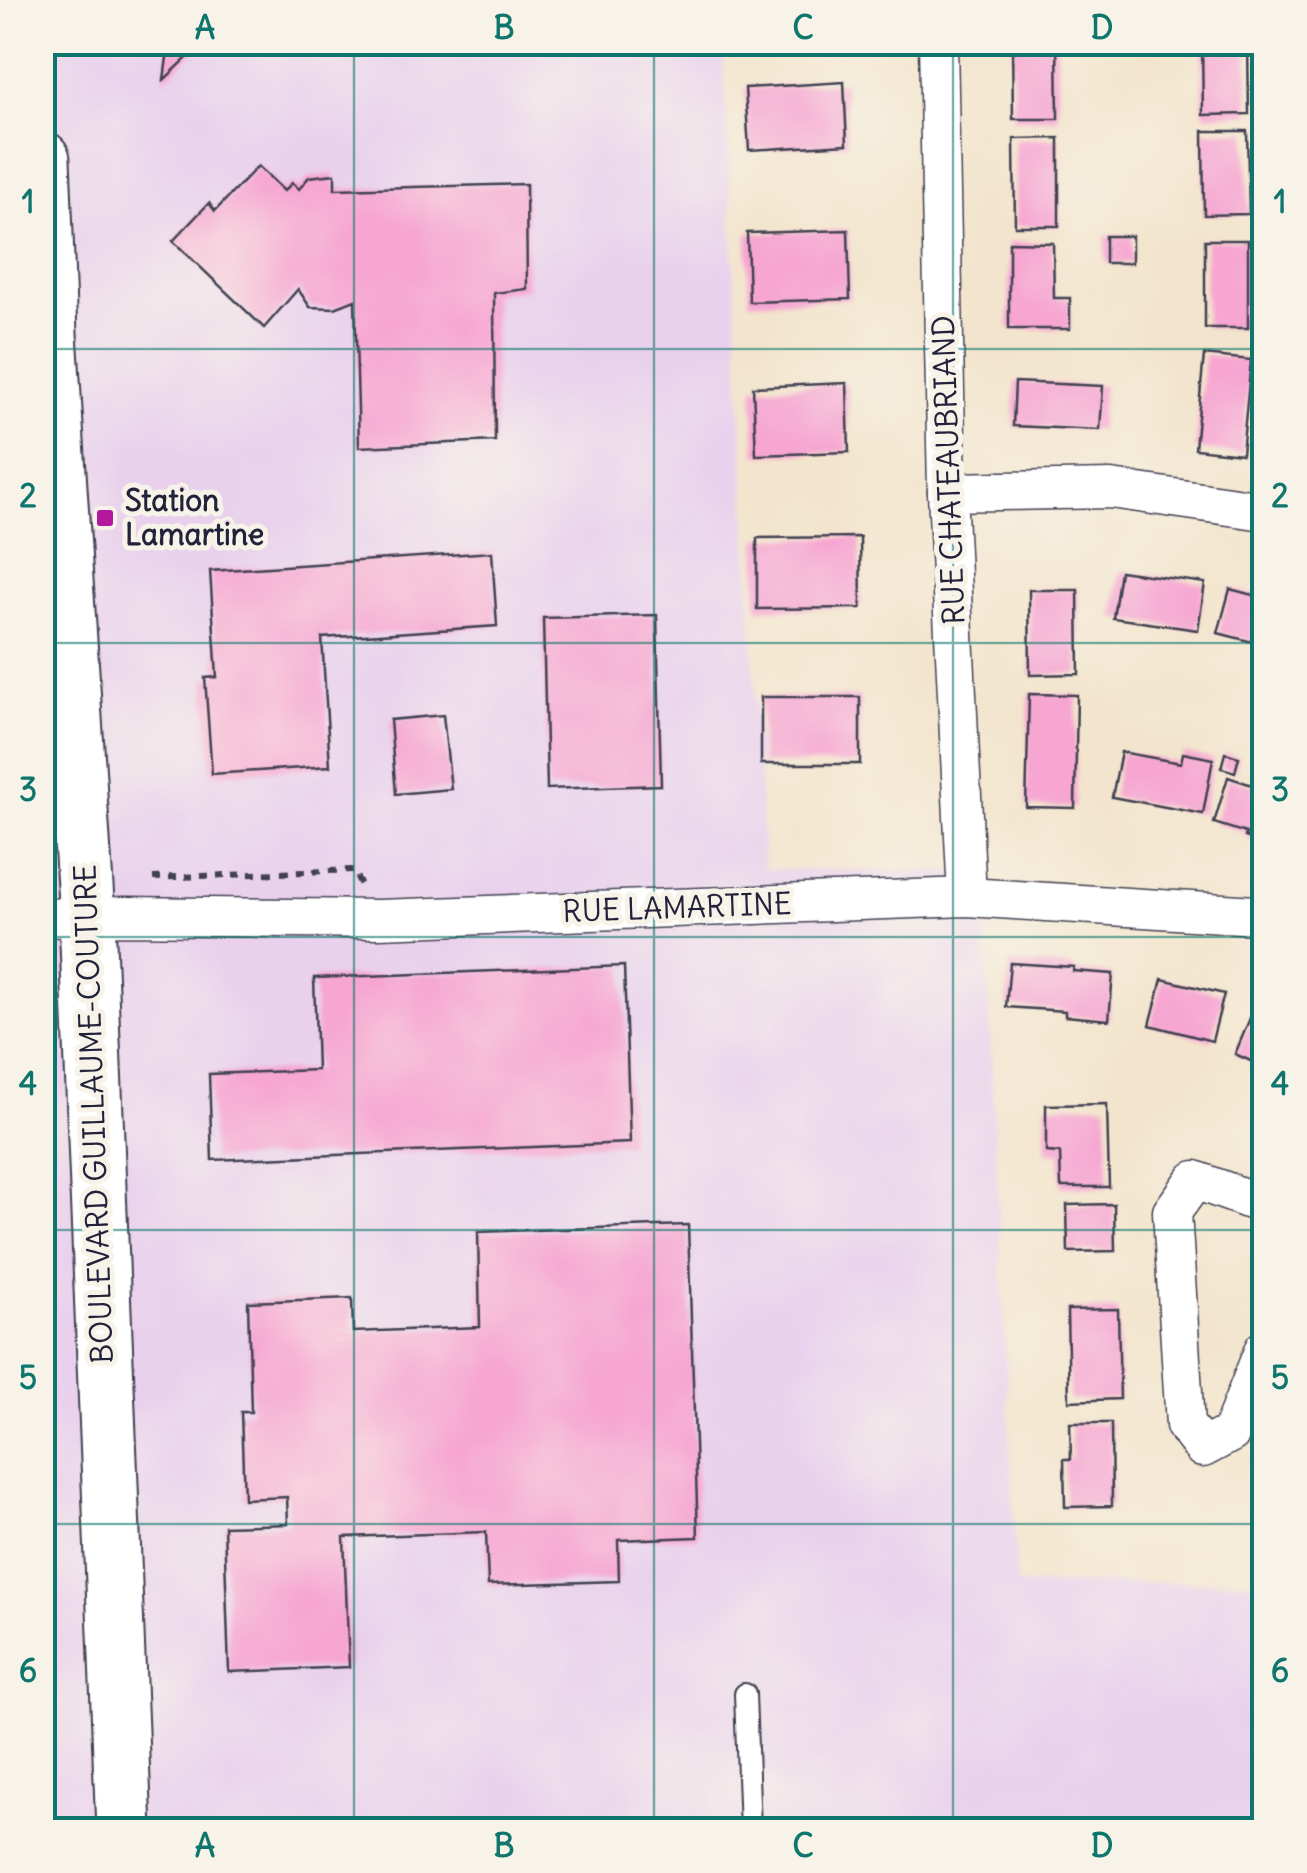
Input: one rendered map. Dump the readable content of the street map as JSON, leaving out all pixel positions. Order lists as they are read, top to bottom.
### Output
{
  "streets": {
    "main road": ["BOULEVARD GUILLAUME-COUTURE"],
    "street": ["RUE CHATEAUBRIAND", "RUE LAMARTINE"]
  },
  "crossings": [
    ["RUE CHATEAUBRIAND", "RUE LAMARTINE"],
    ["RUE LAMARTINE", "BOULEVARD GUILLAUME-COUTURE"]
  ],
  "places": {
    "transit": ["Station Lamartine"]
  },
  "grid": {
    "columns": [
      "A",
      "B",
      "C",
      "D"
    ],
    "rows": [
      "1",
      "2",
      "3",
      "4",
      "5",
      "6"
    ]
  }
}
